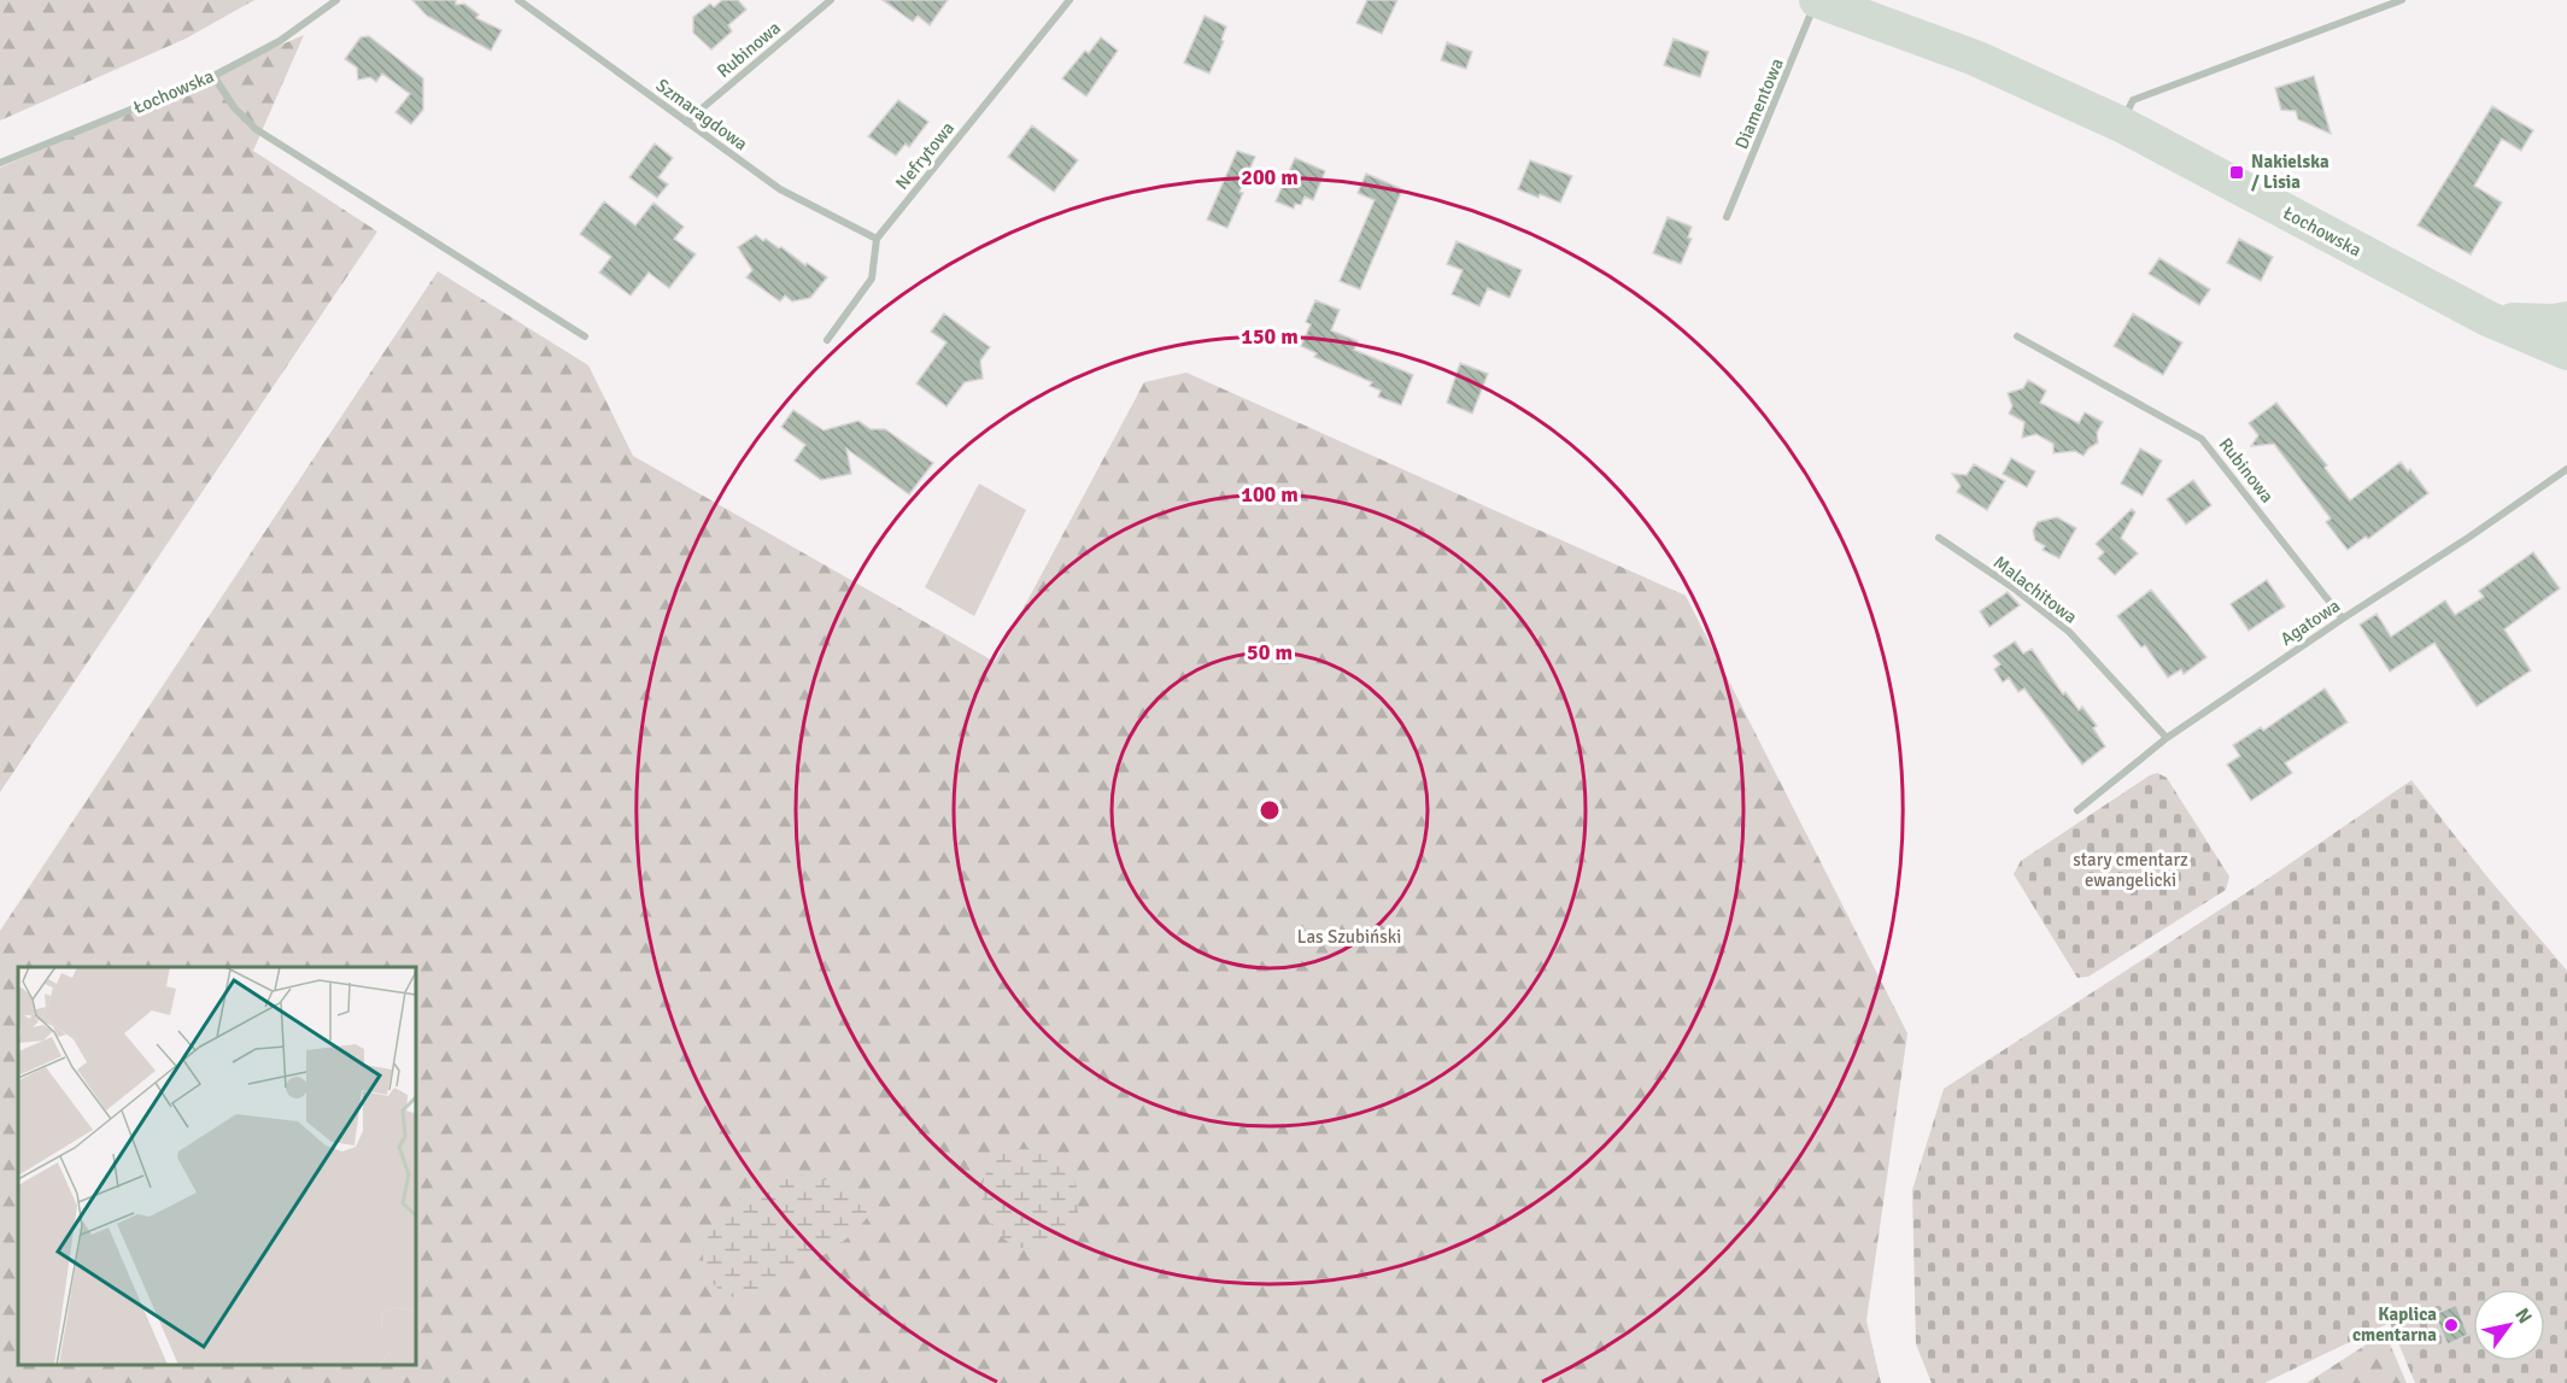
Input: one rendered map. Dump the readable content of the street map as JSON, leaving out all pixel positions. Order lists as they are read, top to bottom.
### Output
{
  "streets": {
    "main road": ["Łochowska"],
    "street": [
      "Rubinowa",
      "Diamentowa",
      "Szmaragdowa",
      "Nefrytowa",
      "Malachitowa",
      "Agatowa"
    ]
  },
  "crossings": [
    ["Rubinowa", "Szmaragdowa"],
    ["Rubinowa", "Agatowa"],
    ["Łochowska", "Diamentowa"],
    ["Szmaragdowa", "Nefrytowa"],
    ["Malachitowa", "Agatowa"]
  ],
  "parks": ["stary cmentarz ewangelicki", "Las Szubiński"],
  "places": {
    "transit": ["Nakielska / Lisia"],
    "other": ["Kaplica cmentarna"]
  },
  "north": "top right",
  "rings": [
    "200 m",
    "150 m",
    "100 m",
    "50 m"
  ]
}
